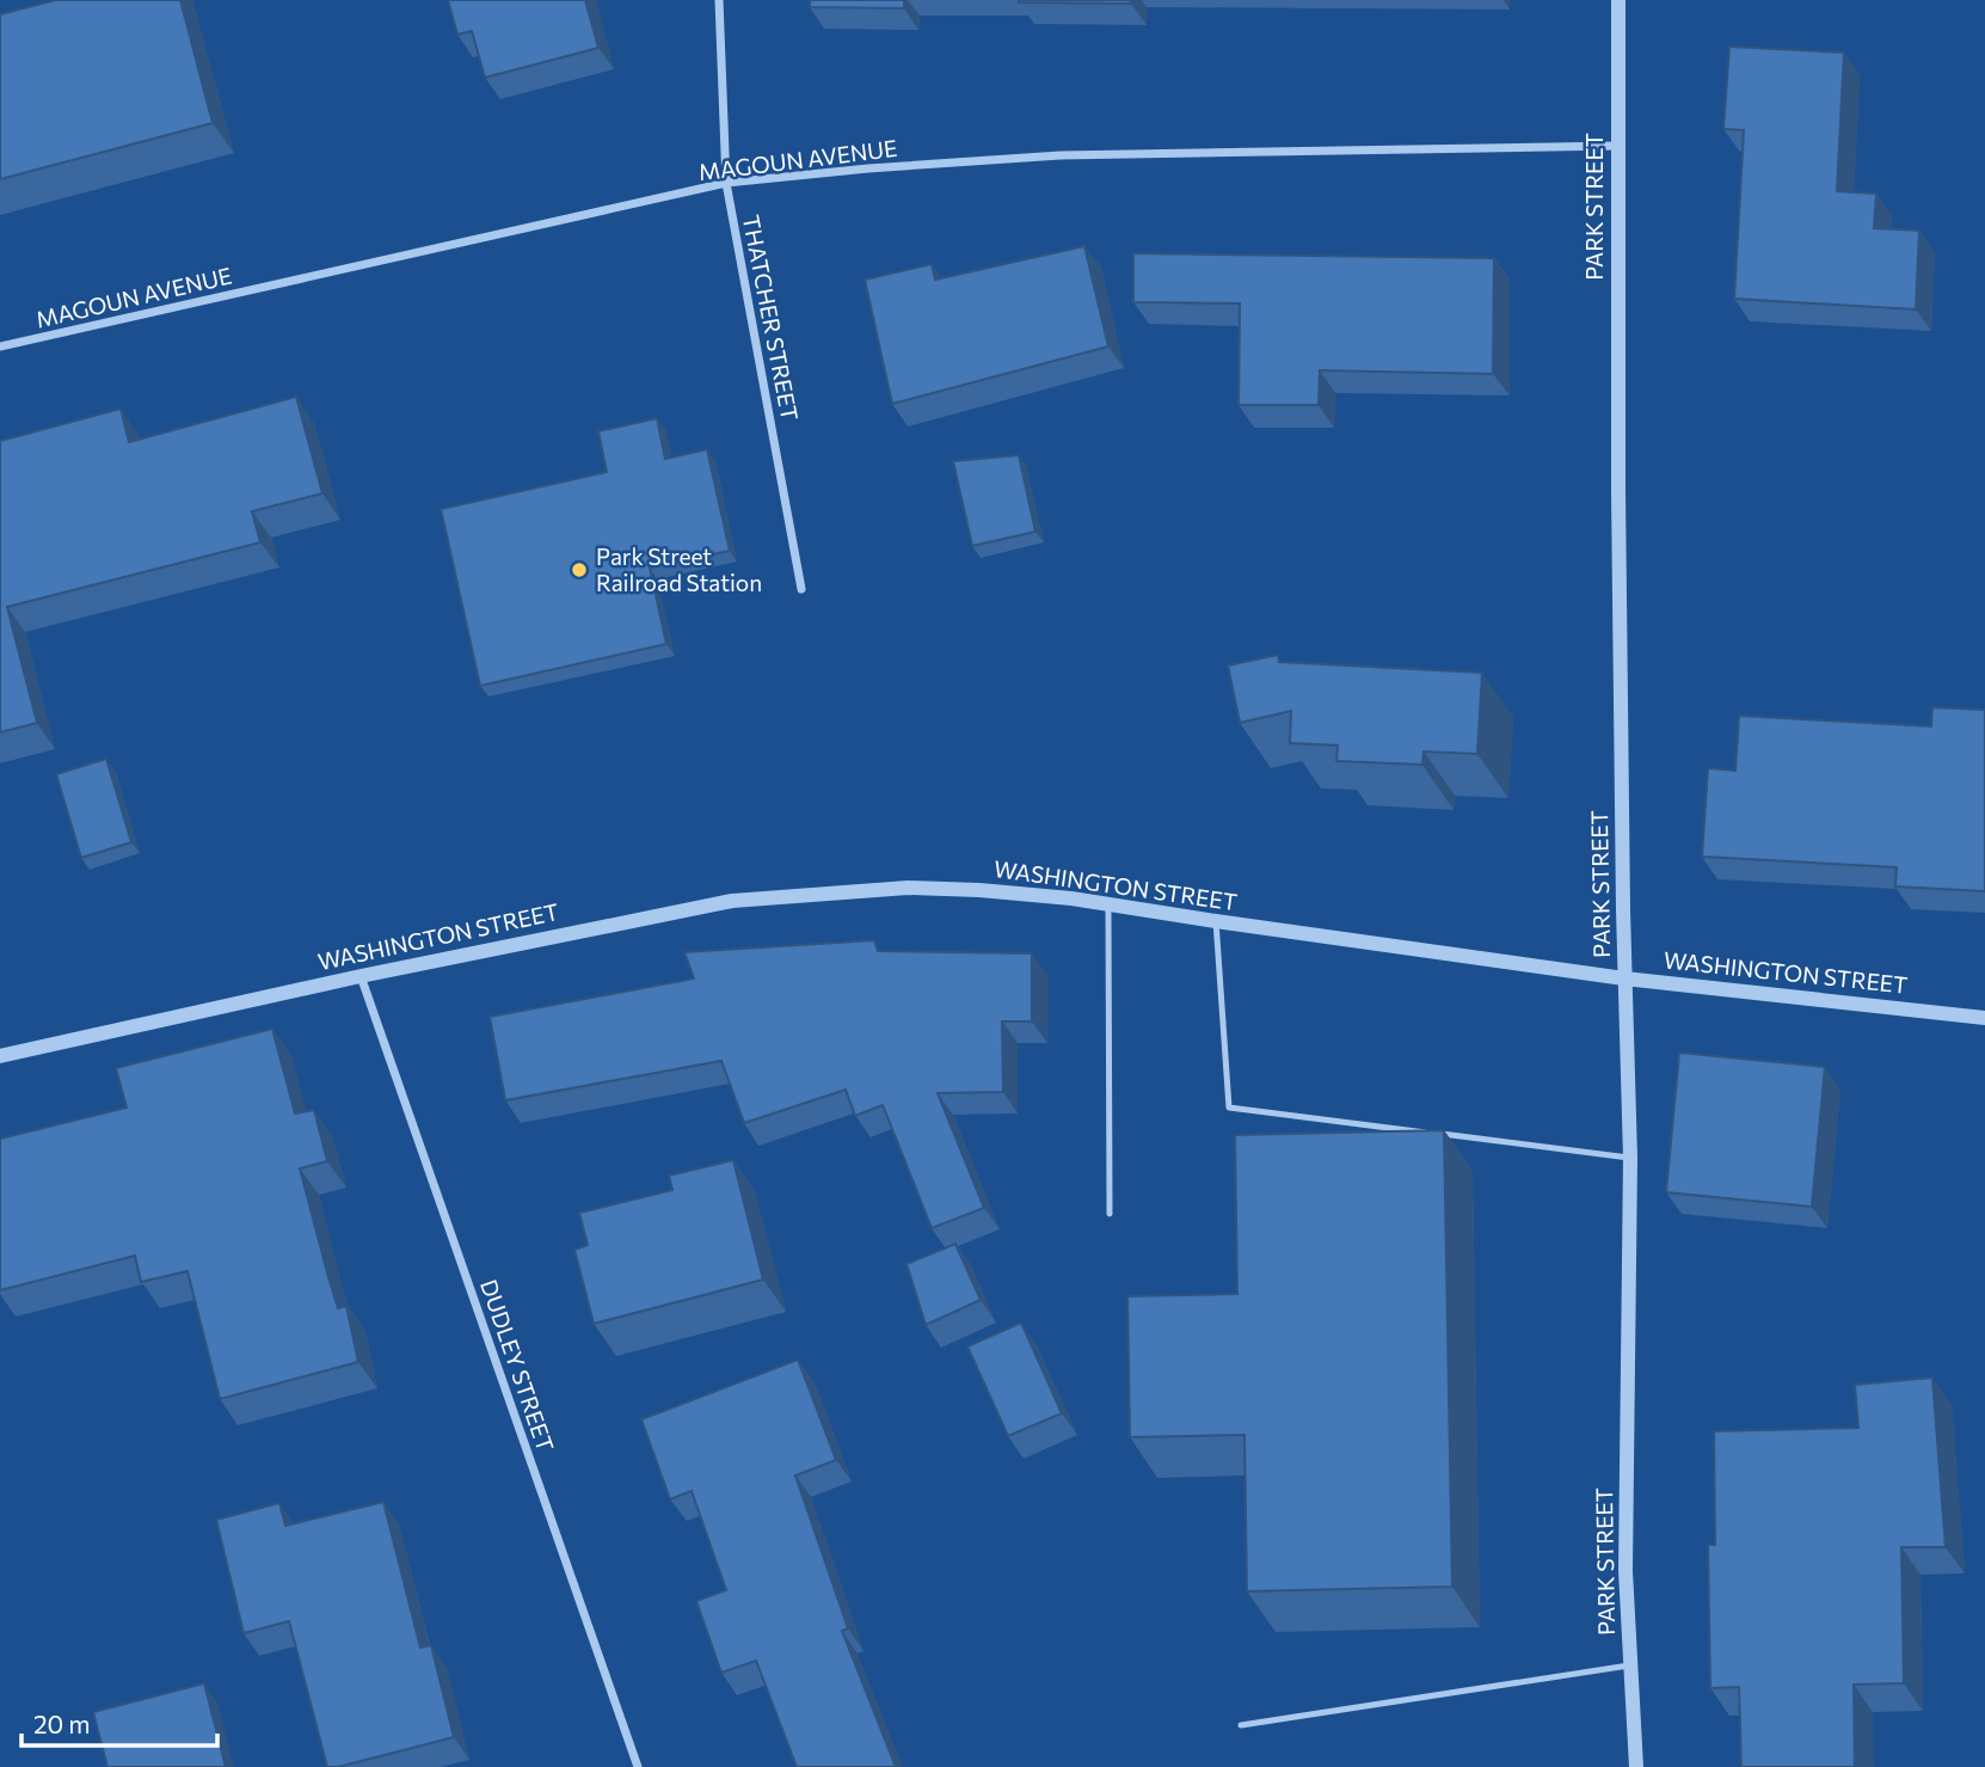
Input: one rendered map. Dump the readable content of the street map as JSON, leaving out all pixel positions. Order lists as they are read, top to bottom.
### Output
{
  "streets": {
    "street": [
      "MAGOUN AVENUE",
      "PARK STREET",
      "THATCHER STREET",
      "WASHINGTON STREET",
      "DUDLEY STREET"
    ]
  },
  "crossings": [
    ["MAGOUN AVENUE", "PARK STREET"],
    ["MAGOUN AVENUE", "THATCHER STREET"],
    ["PARK STREET", "WASHINGTON STREET"],
    ["WASHINGTON STREET", "DUDLEY STREET"]
  ],
  "places": ["Park Street Railroad Station"],
  "scale_bar": "20 m"
}
